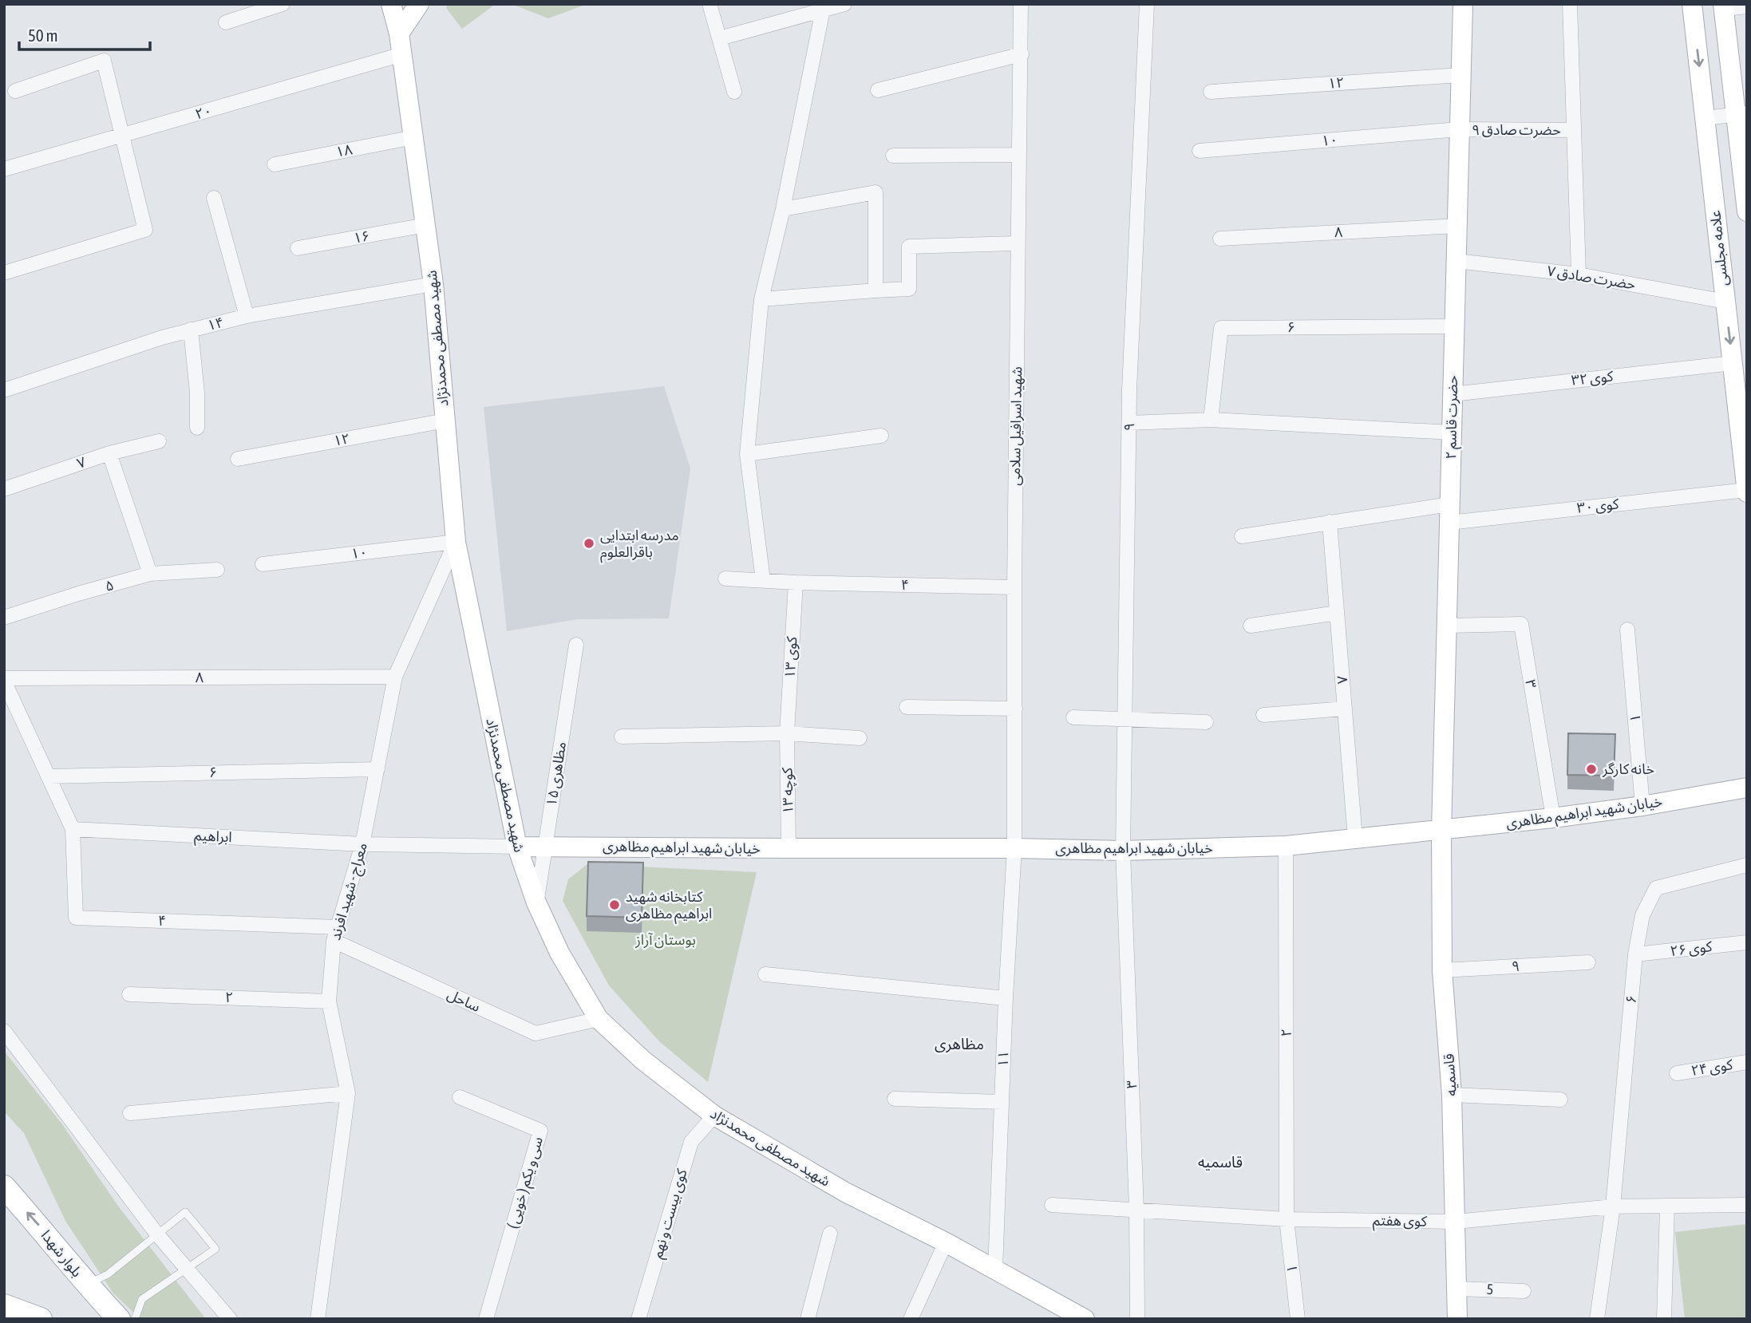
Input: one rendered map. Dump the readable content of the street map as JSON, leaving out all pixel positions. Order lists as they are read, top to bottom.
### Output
{
  "streets": {
    "main road": [
      "علامه مجلسی",
      "شهید مصطفی محمدنژاد",
      "۲ حضرت قاسم",
      "خیابان شهید ابراهیم مظاهری",
      "قاسمیه",
      "بلوار شهدا"
    ],
    "street": [
      "۱۲",
      "۲۰",
      "۹ حضرت صادق",
      "۱۰",
      "۱۸",
      "۸",
      "۱۶",
      "۷ حضرت صادق",
      "۱۴",
      "۶",
      "کوی ۳۲",
      "شهید اسرافیل سلامی",
      "۹",
      "۷",
      "کوی ۳۰",
      "۴",
      "۵",
      "کوی ۱۳",
      "۳",
      "۱",
      "۱۵ مظاهری",
      "کوچه ۱۳",
      "ابراهیم",
      "معراج - شهید افرند",
      "کوی ۲۶",
      "۲",
      "ساحل",
      "۱۱",
      "کوی ۲۴",
      "سی و یکم ( خویی )",
      "کوی بیست و نهم",
      "کوی هفتم",
      "5"
    ]
  },
  "crossings": [
    ["۱۲", "شهید مصطفی محمدنژاد"],
    ["۱۲", "۲ حضرت قاسم"],
    ["۲۰", "شهید مصطفی محمدنژاد"],
    ["۹ حضرت صادق", "۱۰"],
    ["۹ حضرت صادق", "۲ حضرت قاسم"],
    ["۱۰", "شهید مصطفی محمدنژاد"],
    ["۱۰", "۲ حضرت قاسم"],
    ["۱۰", "معراج - شهید افرند"],
    ["۱۸", "شهید مصطفی محمدنژاد"],
    ["۸", "۲ حضرت قاسم"],
    ["۸", "معراج - شهید افرند"],
    ["۱۶", "شهید مصطفی محمدنژاد"],
    ["علامه مجلسی", "۷ حضرت صادق"],
    ["علامه مجلسی", "کوی ۳۲"],
    ["علامه مجلسی", "کوی ۳۰"],
    ["۷ حضرت صادق", "۲ حضرت قاسم"],
    ["۱۴", "شهید مصطفی محمدنژاد"],
    ["۶", "۲ حضرت قاسم"],
    ["۶", "معراج - شهید افرند"],
    ["۶", "کوی ۲۶"],
    ["۶", "کوی هفتم"],
    ["شهید مصطفی محمدنژاد", "۱۵ مظاهری"],
    ["شهید مصطفی محمدنژاد", "خیابان شهید ابراهیم مظاهری"],
    ["شهید مصطفی محمدنژاد", "ابراهیم"],
    ["شهید مصطفی محمدنژاد", "معراج - شهید افرند"],
    ["شهید مصطفی محمدنژاد", "ساحل"],
    ["شهید مصطفی محمدنژاد", "۱۱"],
    ["شهید مصطفی محمدنژاد", "کوی بیست و نهم"],
    ["کوی ۳۲", "۲ حضرت قاسم"],
    ["۲ حضرت قاسم", "کوی ۳۰"],
    ["۲ حضرت قاسم", "۳"],
    ["۲ حضرت قاسم", "خیابان شهید ابراهیم مظاهری"],
    ["۲ حضرت قاسم", "قاسمیه"],
    ["شهید اسرافیل سلامی", "۴"],
    ["شهید اسرافیل سلامی", "خیابان شهید ابراهیم مظاهری"],
    ["شهید اسرافیل سلامی", "۱۱"],
    ["۹", "۳"],
    ["۹", "خیابان شهید ابراهیم مظاهری"],
    ["۹", "قاسمیه"],
    ["۷", "کوی ۳۰"],
    ["۷", "خیابان شهید ابراهیم مظاهری"],
    ["۴", "کوی ۱۳"],
    ["۴", "ابراهیم"],
    ["۴", "معراج - شهید افرند"],
    ["۴", "ساحل"],
    ["کوی ۱۳", "کوچه ۱۳"],
    ["۳", "خیابان شهید ابراهیم مظاهری"],
    ["۳", "کوی هفتم"],
    ["۱", "خیابان شهید ابراهیم مظاهری"],
    ["۱", "۲"],
    ["۱", "کوی هفتم"],
    ["۱۵ مظاهری", "خیابان شهید ابراهیم مظاهری"],
    ["کوچه ۱۳", "خیابان شهید ابراهیم مظاهری"],
    ["خیابان شهید ابراهیم مظاهری", "ابراهیم"],
    ["خیابان شهید ابراهیم مظاهری", "۲"],
    ["خیابان شهید ابراهیم مظاهری", "۱۱"],
    ["خیابان شهید ابراهیم مظاهری", "قاسمیه"],
    ["ابراهیم", "معراج - شهید افرند"],
    ["معراج - شهید افرند", "۲"],
    ["معراج - شهید افرند", "ساحل"],
    ["۲", "کوی هفتم"],
    ["قاسمیه", "کوی هفتم"],
    ["قاسمیه", "5"]
  ],
  "one_way": ["بلوار شهدا"],
  "districts": ["مظاهری", "قاسمیه"],
  "parks": ["بوستان آراز"],
  "places": ["مدرسه ابتدایی باقرالعلوم", "خانه کارگر", "کتابخانه شهید ابراهیم مظاهری"],
  "scale_bar": "50 m"
}
